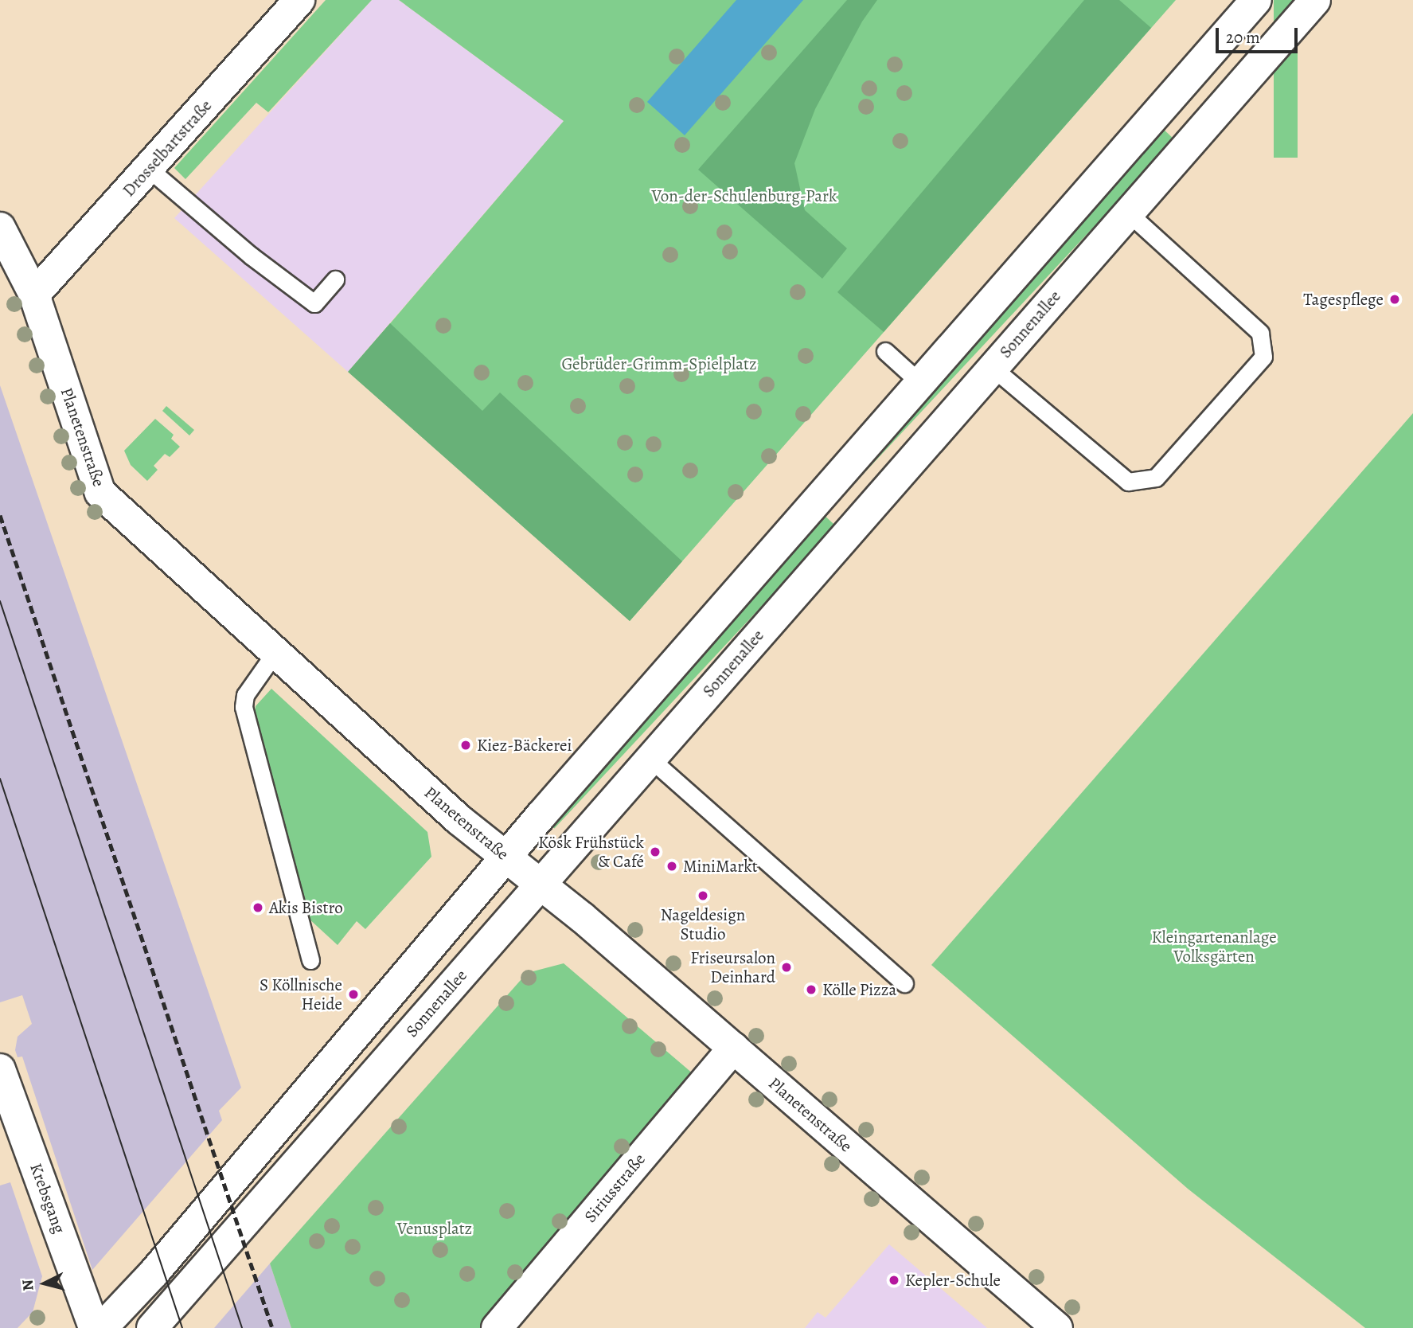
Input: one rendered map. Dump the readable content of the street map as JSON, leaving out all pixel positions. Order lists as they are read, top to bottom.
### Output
{
  "streets": {
    "main road": [
      "Drosselbartstraße",
      "Sonnenallee",
      "Planetenstraße",
      "Siriusstraße",
      "Krebsgang"
    ]
  },
  "crossings": [
    ["Drosselbartstraße", "Planetenstraße"],
    ["Sonnenallee", "Planetenstraße"],
    ["Planetenstraße", "Siriusstraße"]
  ],
  "parks": [
    "Von-der-Schulenburg-Park",
    "Gebrüder-Grimm-Spielplatz",
    "Kleingartenanlage Volksgärten",
    "Venusplatz"
  ],
  "places": [
    "Tagespflege",
    "Kiez-Bäckerei",
    "Kösk Frühstück & Café",
    "MiniMarkt",
    "Nageldesign Studio",
    "Akis Bistro",
    "Friseursalon Deinhard",
    "Kölle Pizza",
    "S Köllnische Heide",
    "Kepler-Schule"
  ],
  "scale_bar": "20 m",
  "north": "left"
}
